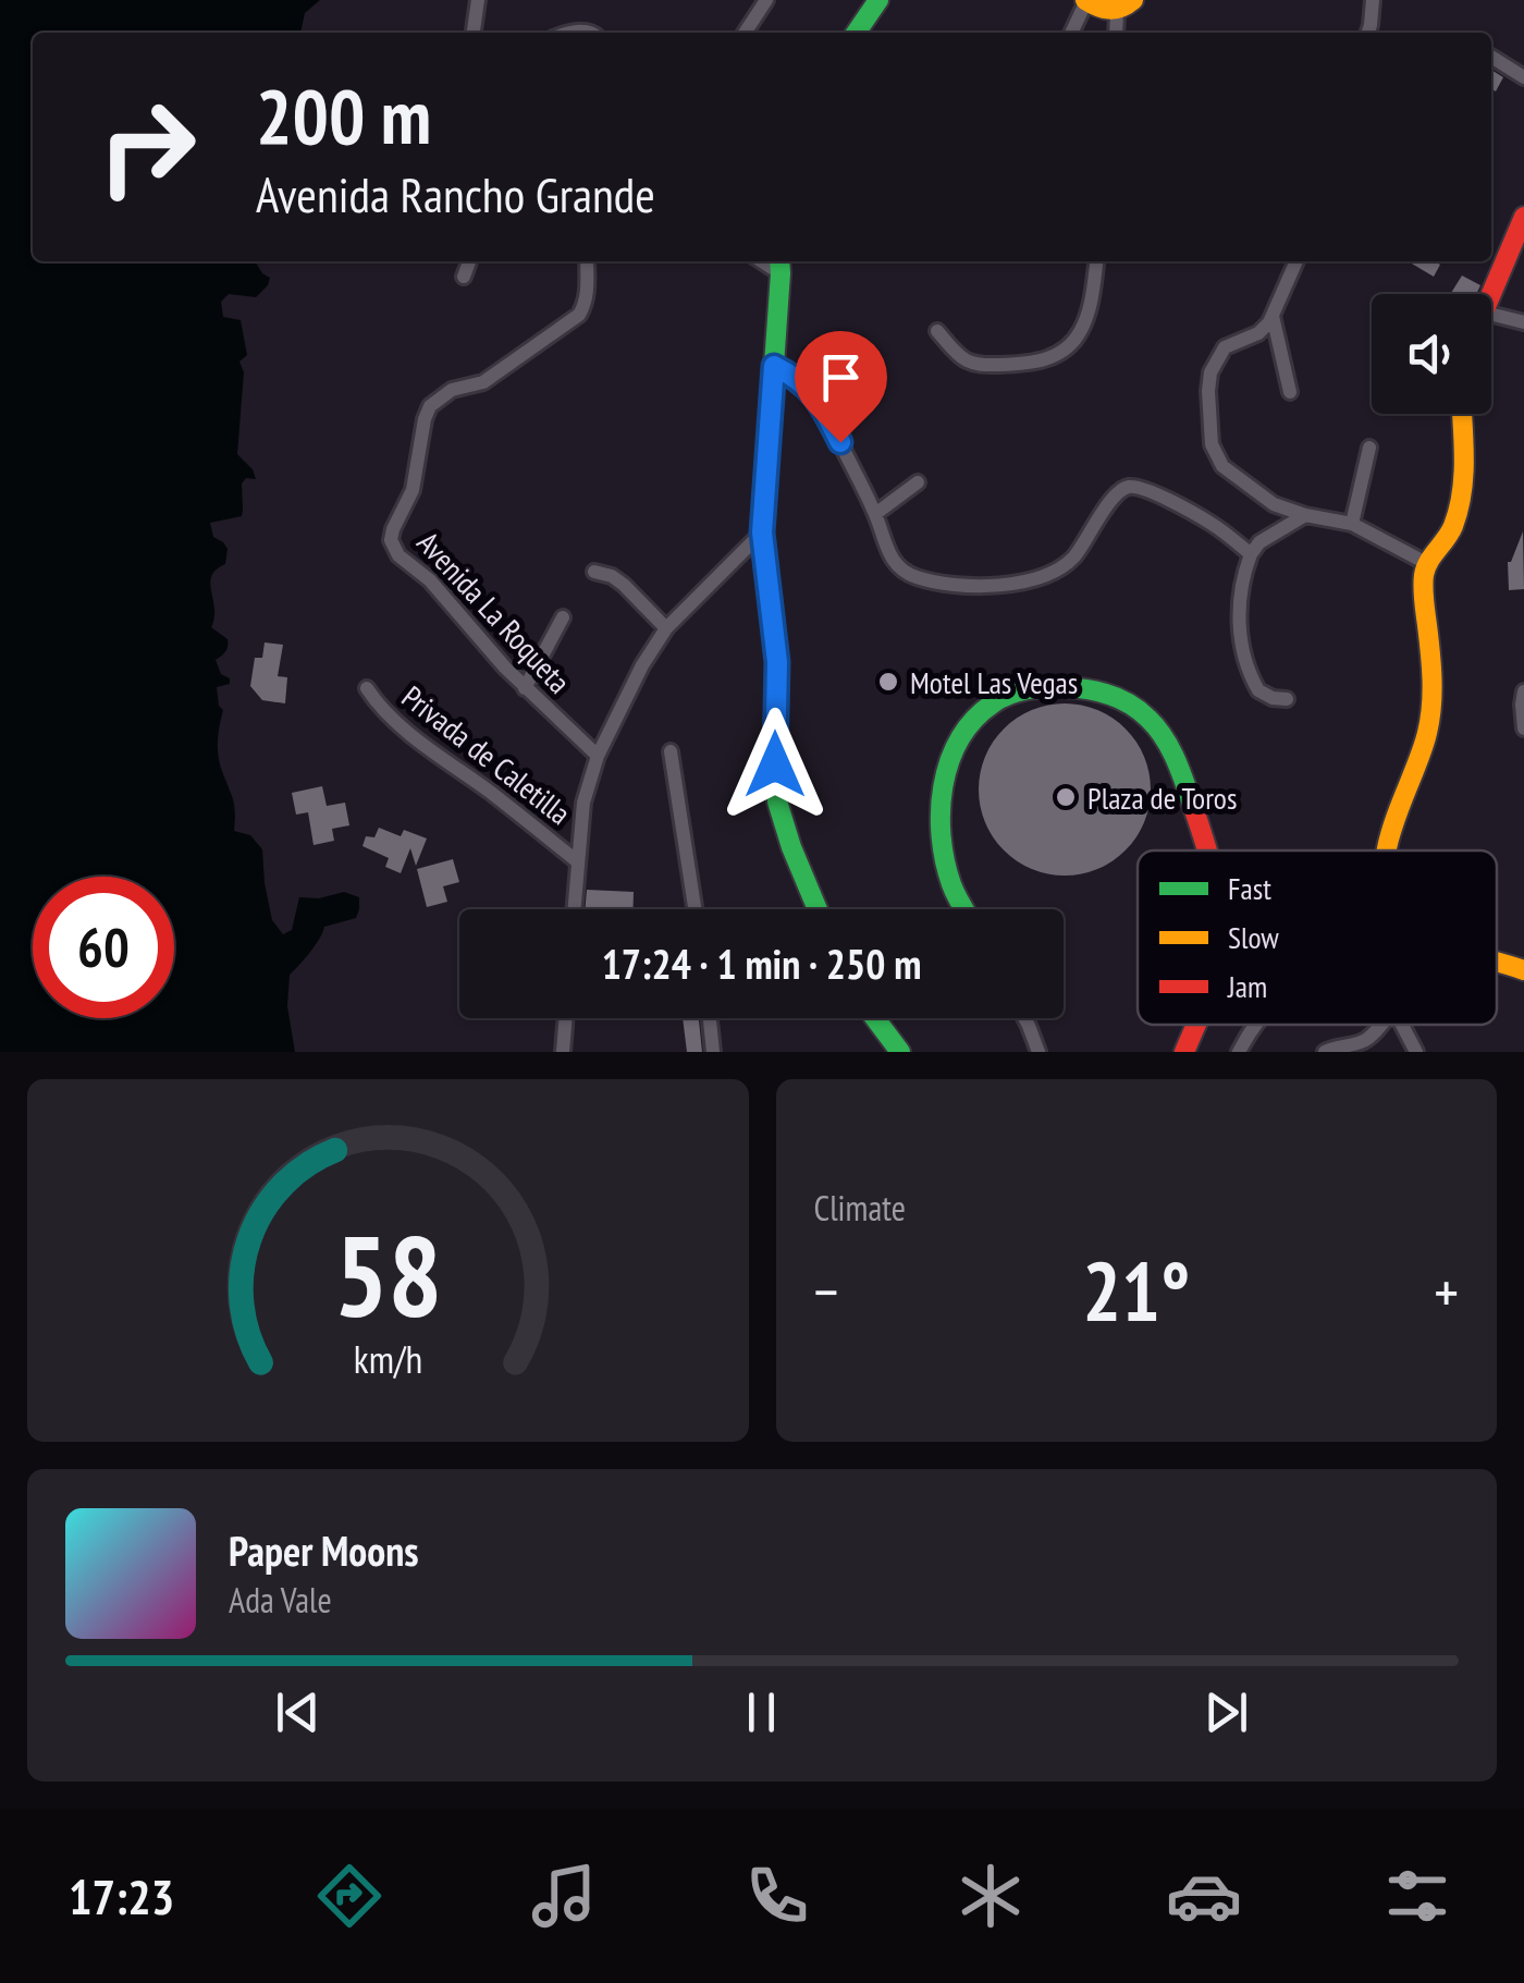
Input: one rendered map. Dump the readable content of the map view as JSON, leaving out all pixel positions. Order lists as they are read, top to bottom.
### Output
{
  "streets": {
    "street": ["Avenida La Roqueta", "Privada de Caletilla"]
  },
  "places": ["Motel Las Vegas", "Plaza de Toros"],
  "legend": ["Fast", "Slow", "Jam"],
  "page": {
    "turn": ["200 m", "Avenida Rancho Grande"],
    "limit": "60",
    "trip": "17:24 · 1 min · 250 m",
    "tile": "Climate",
    "heat": ["−", "21°", "+"],
    "song": ["Paper Moons", "Ada Vale"],
    "tabs": "17:23",
    "gauge": ["58", "km/h"]
  }
}
